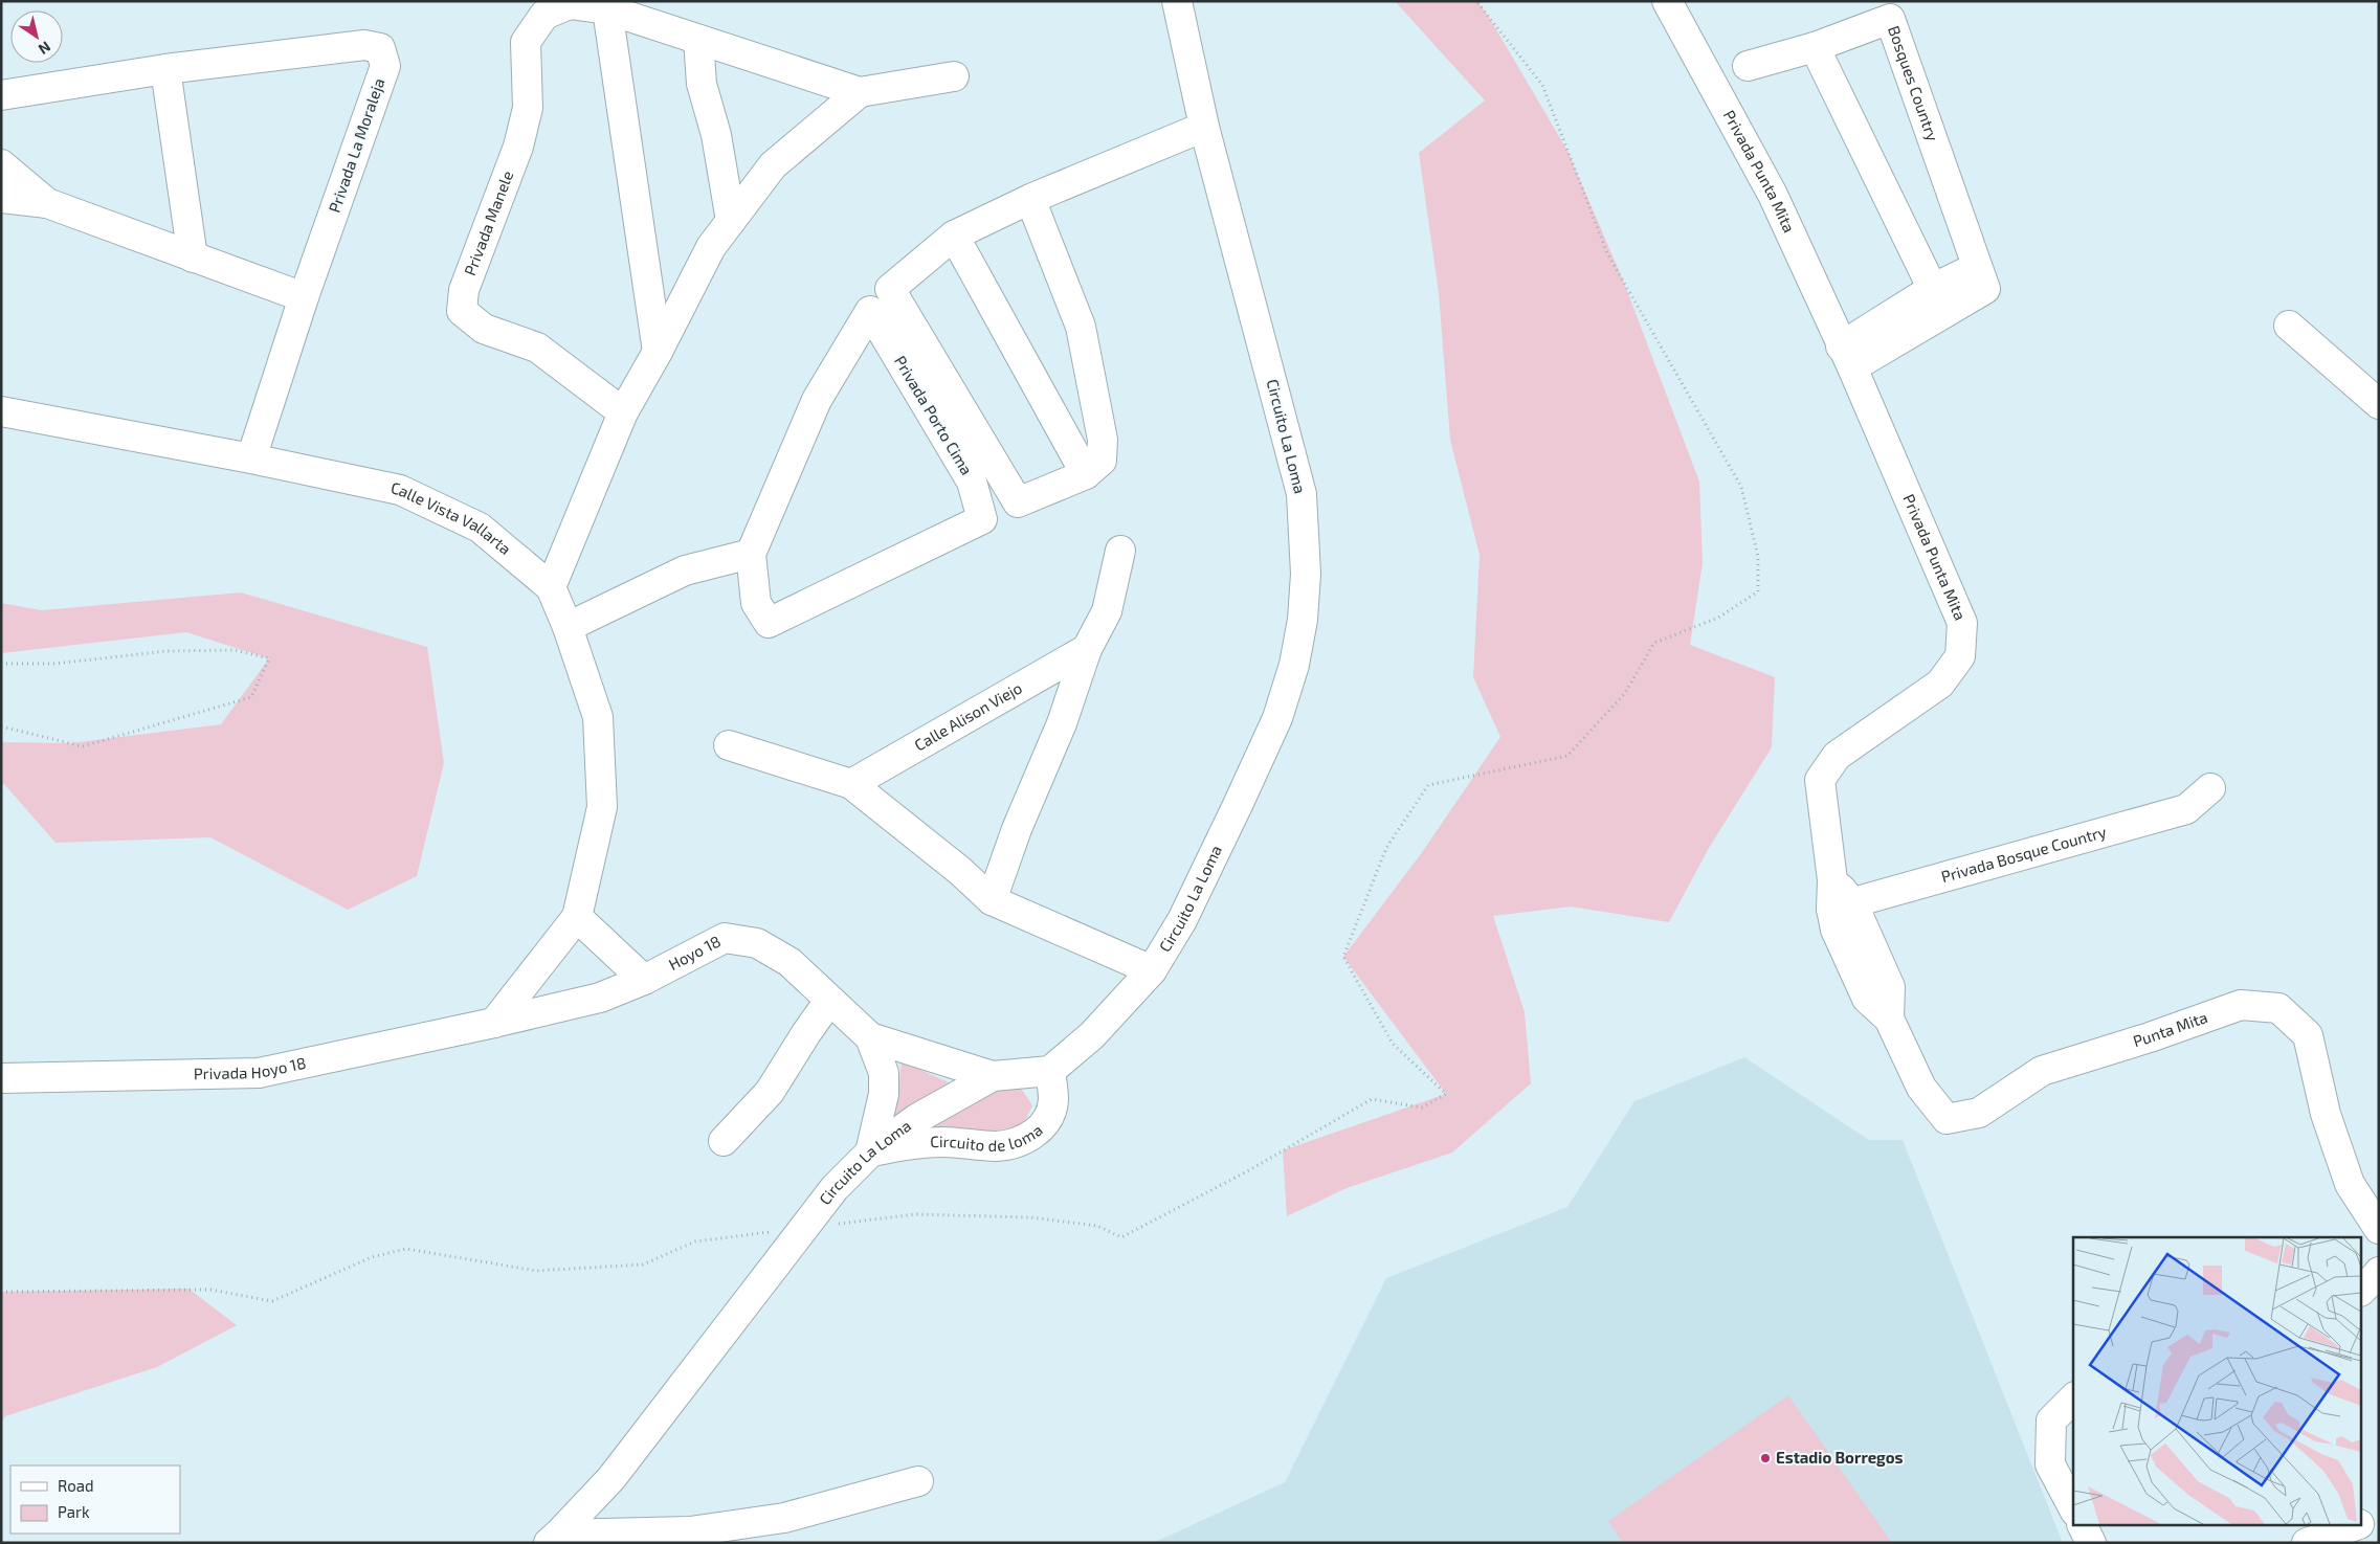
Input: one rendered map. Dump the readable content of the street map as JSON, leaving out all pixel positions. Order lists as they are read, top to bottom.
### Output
{
  "streets": {
    "street": [
      "Bosques Country",
      "Privada La Moraleja",
      "Privada Punta Mita",
      "Privada Manele",
      "Privada Porto Cima",
      "Circuito La Loma",
      "Calle Vista Vallarta",
      "Calle Alison Viejo",
      "Privada Bosque Country",
      "Hoyo 18",
      "Punta Mita",
      "Privada Hoyo 18",
      "Circuito de loma"
    ]
  },
  "crossings": [
    ["Privada La Moraleja", "Calle Vista Vallarta"],
    ["Privada Punta Mita", "Privada Bosque Country"],
    ["Privada Punta Mita", "Punta Mita"],
    ["Privada Porto Cima", "Circuito La Loma"],
    ["Circuito La Loma", "Hoyo 18"],
    ["Circuito La Loma", "Circuito de loma"],
    ["Calle Vista Vallarta", "Hoyo 18"],
    ["Calle Vista Vallarta", "Privada Hoyo 18"],
    ["Privada Bosque Country", "Punta Mita"],
    ["Hoyo 18", "Privada Hoyo 18"],
    ["Hoyo 18", "Circuito de loma"]
  ],
  "places": ["Estadio Borregos"],
  "legend": ["Road", "Park"],
  "north": "bottom right"
}
